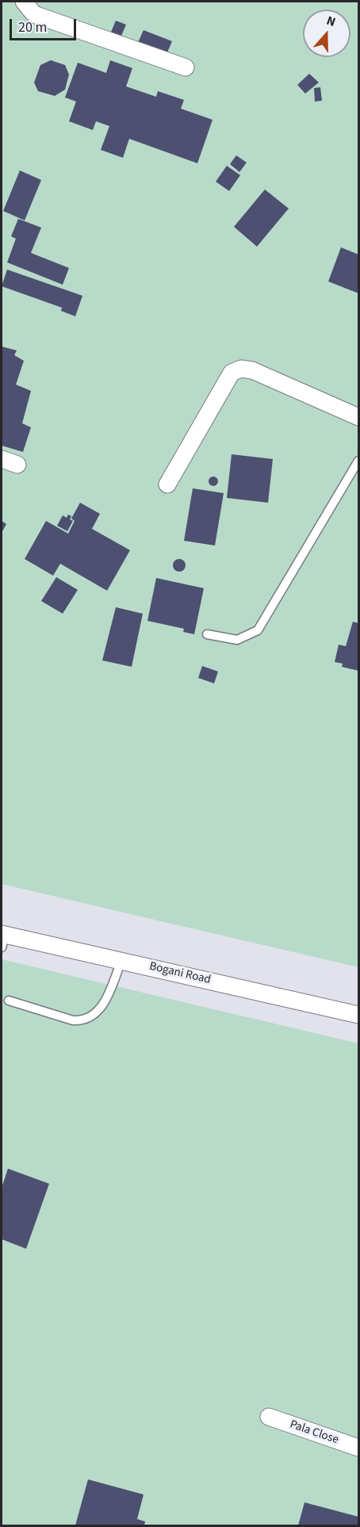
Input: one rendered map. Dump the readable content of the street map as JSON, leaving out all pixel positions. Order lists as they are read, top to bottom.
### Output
{
  "streets": {
    "street": ["Bogani Road", "Pala Close"]
  },
  "scale_bar": "20 m",
  "north": "top"
}
